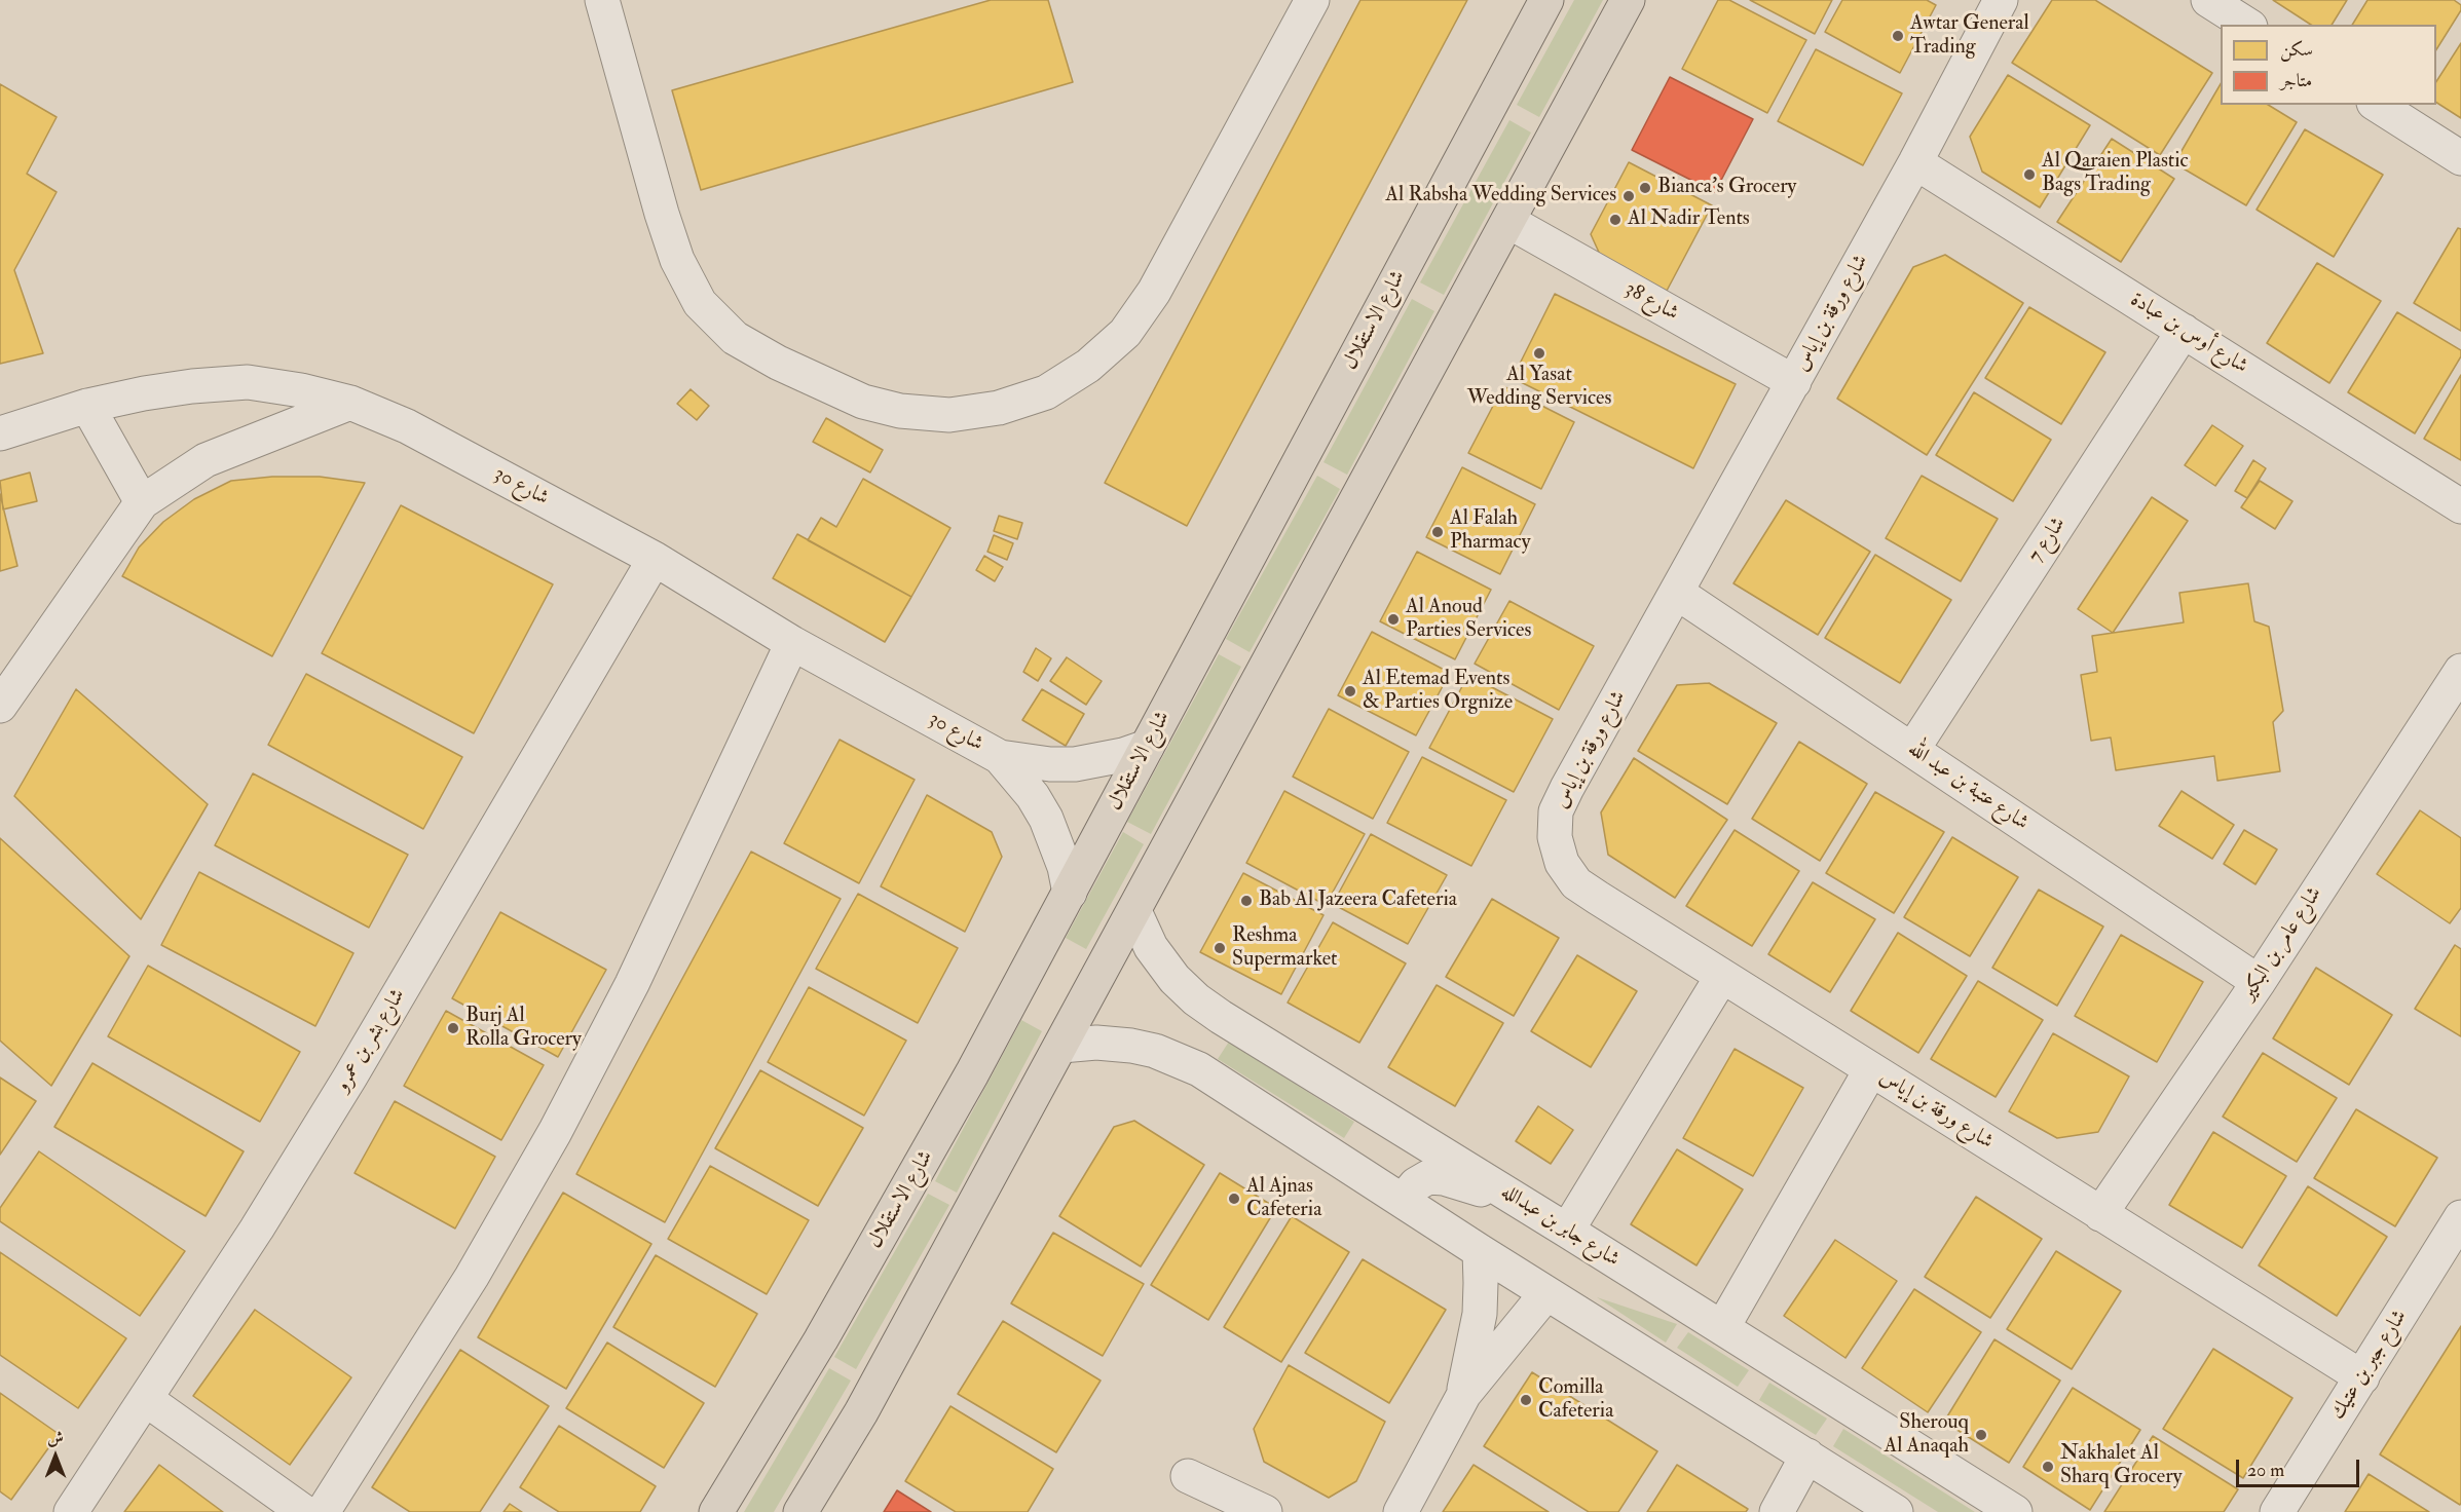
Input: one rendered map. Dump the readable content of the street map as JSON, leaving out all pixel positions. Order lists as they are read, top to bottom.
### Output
{
  "streets": {
    "main road": ["شارع الاستقلال"],
    "street": [
      "شارع 38",
      "شارع ورقة بن إياس",
      "شارع أوس بن عبادة",
      "شارع 30",
      "شارع 7",
      "شارع عتبة بن عبد الله",
      "شارع عامر بن البكير",
      "شارع بشر بن عمرو",
      "شارع جابر بن عبدالله",
      "شارع جبر بن عتيك"
    ]
  },
  "crossings": [
    ["شارع 38", "شارع ورقة بن إياس"],
    ["شارع ورقة بن إياس", "شارع أوس بن عبادة"],
    ["شارع ورقة بن إياس", "شارع عتبة بن عبد الله"],
    ["شارع ورقة بن إياس", "شارع عامر بن البكير"],
    ["شارع ورقة بن إياس", "شارع جبر بن عتيك"],
    ["شارع الاستقلال", "شارع 30"],
    ["شارع أوس بن عبادة", "شارع 7"],
    ["شارع 30", "شارع بشر بن عمرو"],
    ["شارع 7", "شارع عتبة بن عبد الله"],
    ["شارع عتبة بن عبد الله", "شارع عامر بن البكير"]
  ],
  "places": [
    "Awtar General Trading",
    "Al Qaraien Plastic Bags Trading",
    "Bianca's Grocery",
    "Al Rabsha Wedding Services",
    "Al Nadir Tents",
    "Al Yasat Wedding Services",
    "Al Falah Pharmacy",
    "Al Anoud Parties Services",
    "Al Etemad Events & Parties Orgnize",
    "Bab Al Jazeera Cafeteria",
    "Reshma Supermarket",
    "Burj Al Rolla Grocery",
    "Al Ajnas Cafeteria",
    "Comilla Cafeteria",
    "Sherouq Al Anaqah",
    "Nakhalet Al Sharq Grocery"
  ],
  "legend": ["سكن", "متاجر"],
  "scale_bar": "20 m",
  "north": "top"
}
